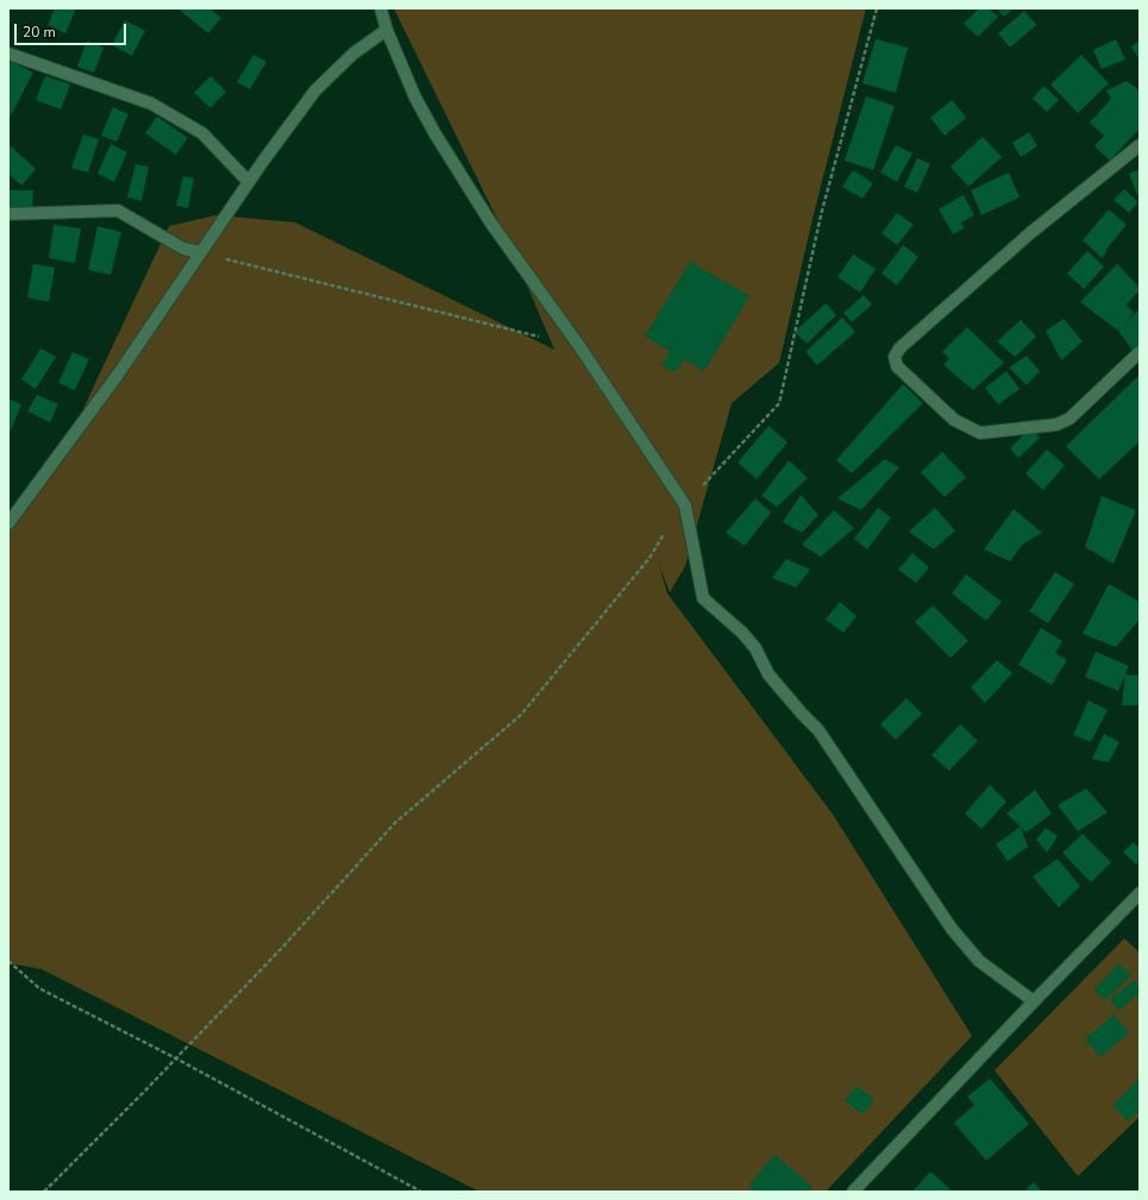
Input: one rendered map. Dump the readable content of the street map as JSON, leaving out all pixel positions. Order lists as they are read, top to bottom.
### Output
{
  "scale_bar": "20 m"
}
